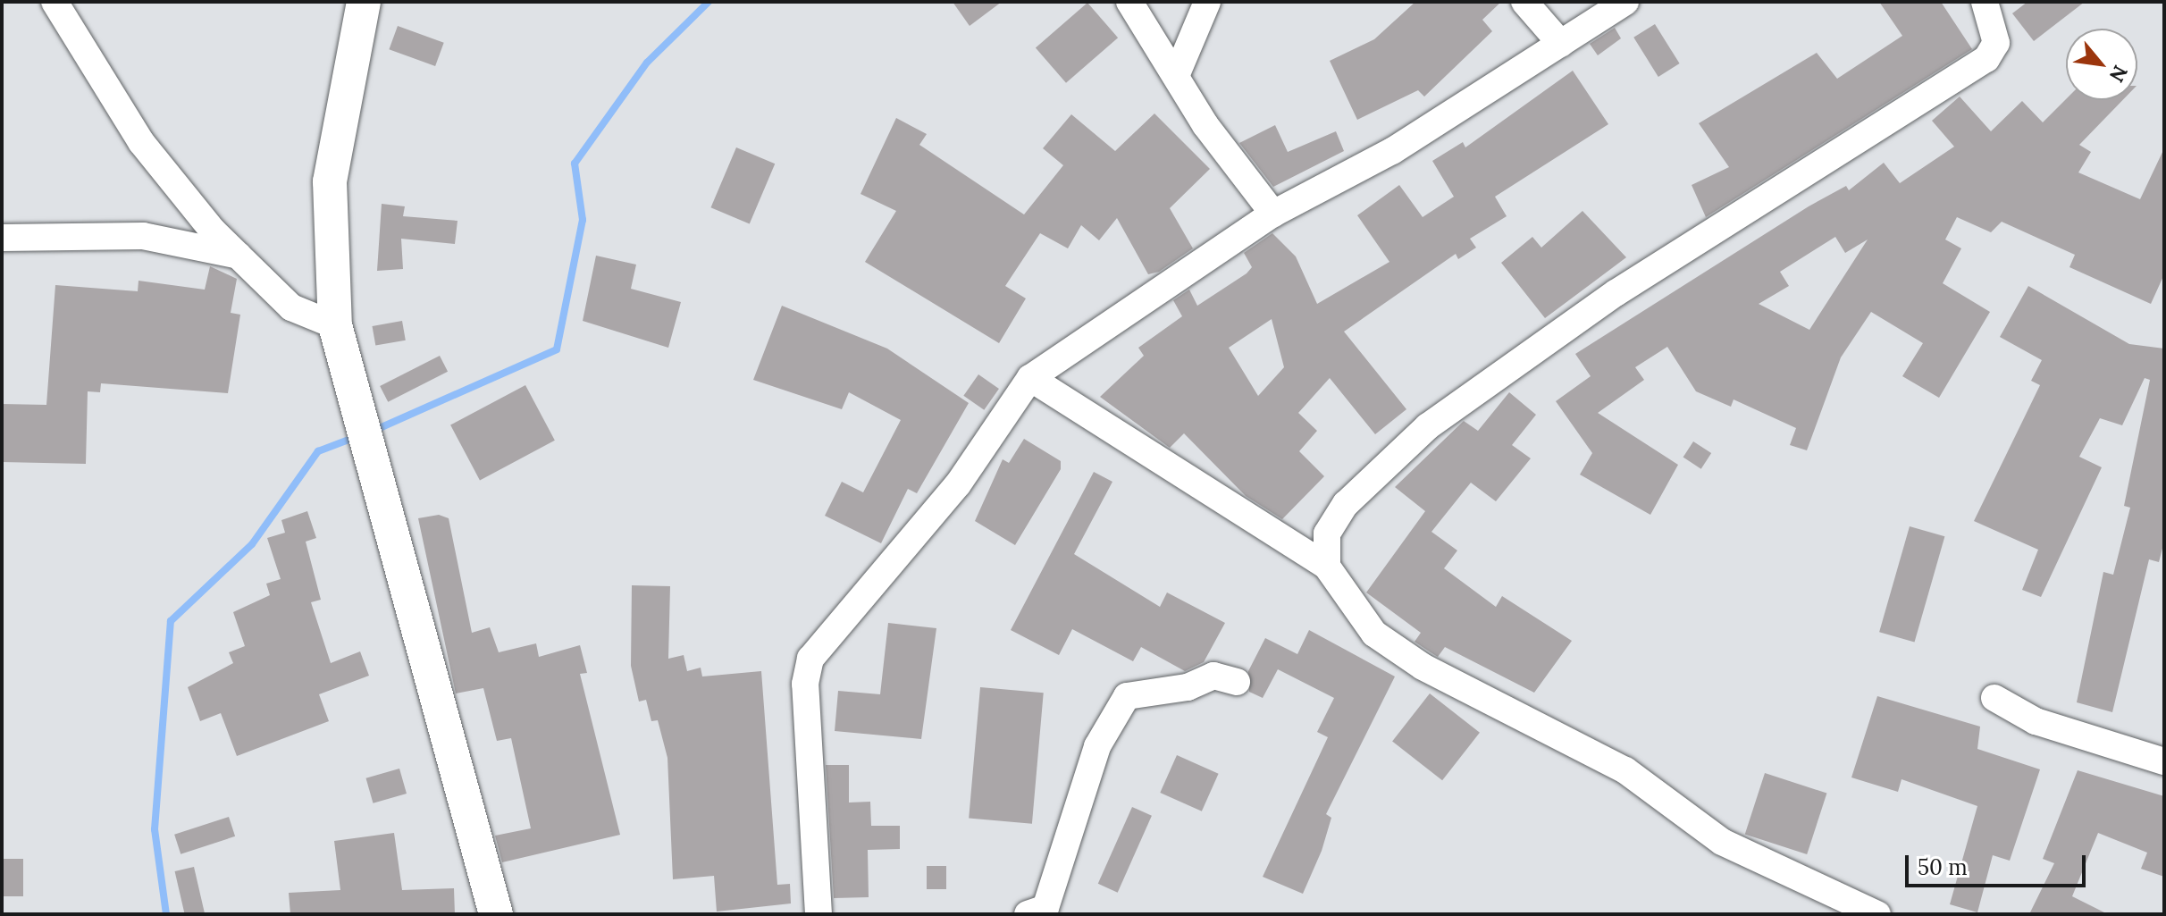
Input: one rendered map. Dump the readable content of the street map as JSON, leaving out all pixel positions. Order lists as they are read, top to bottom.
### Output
{
  "scale_bar": "50 m",
  "north": "bottom right"
}
